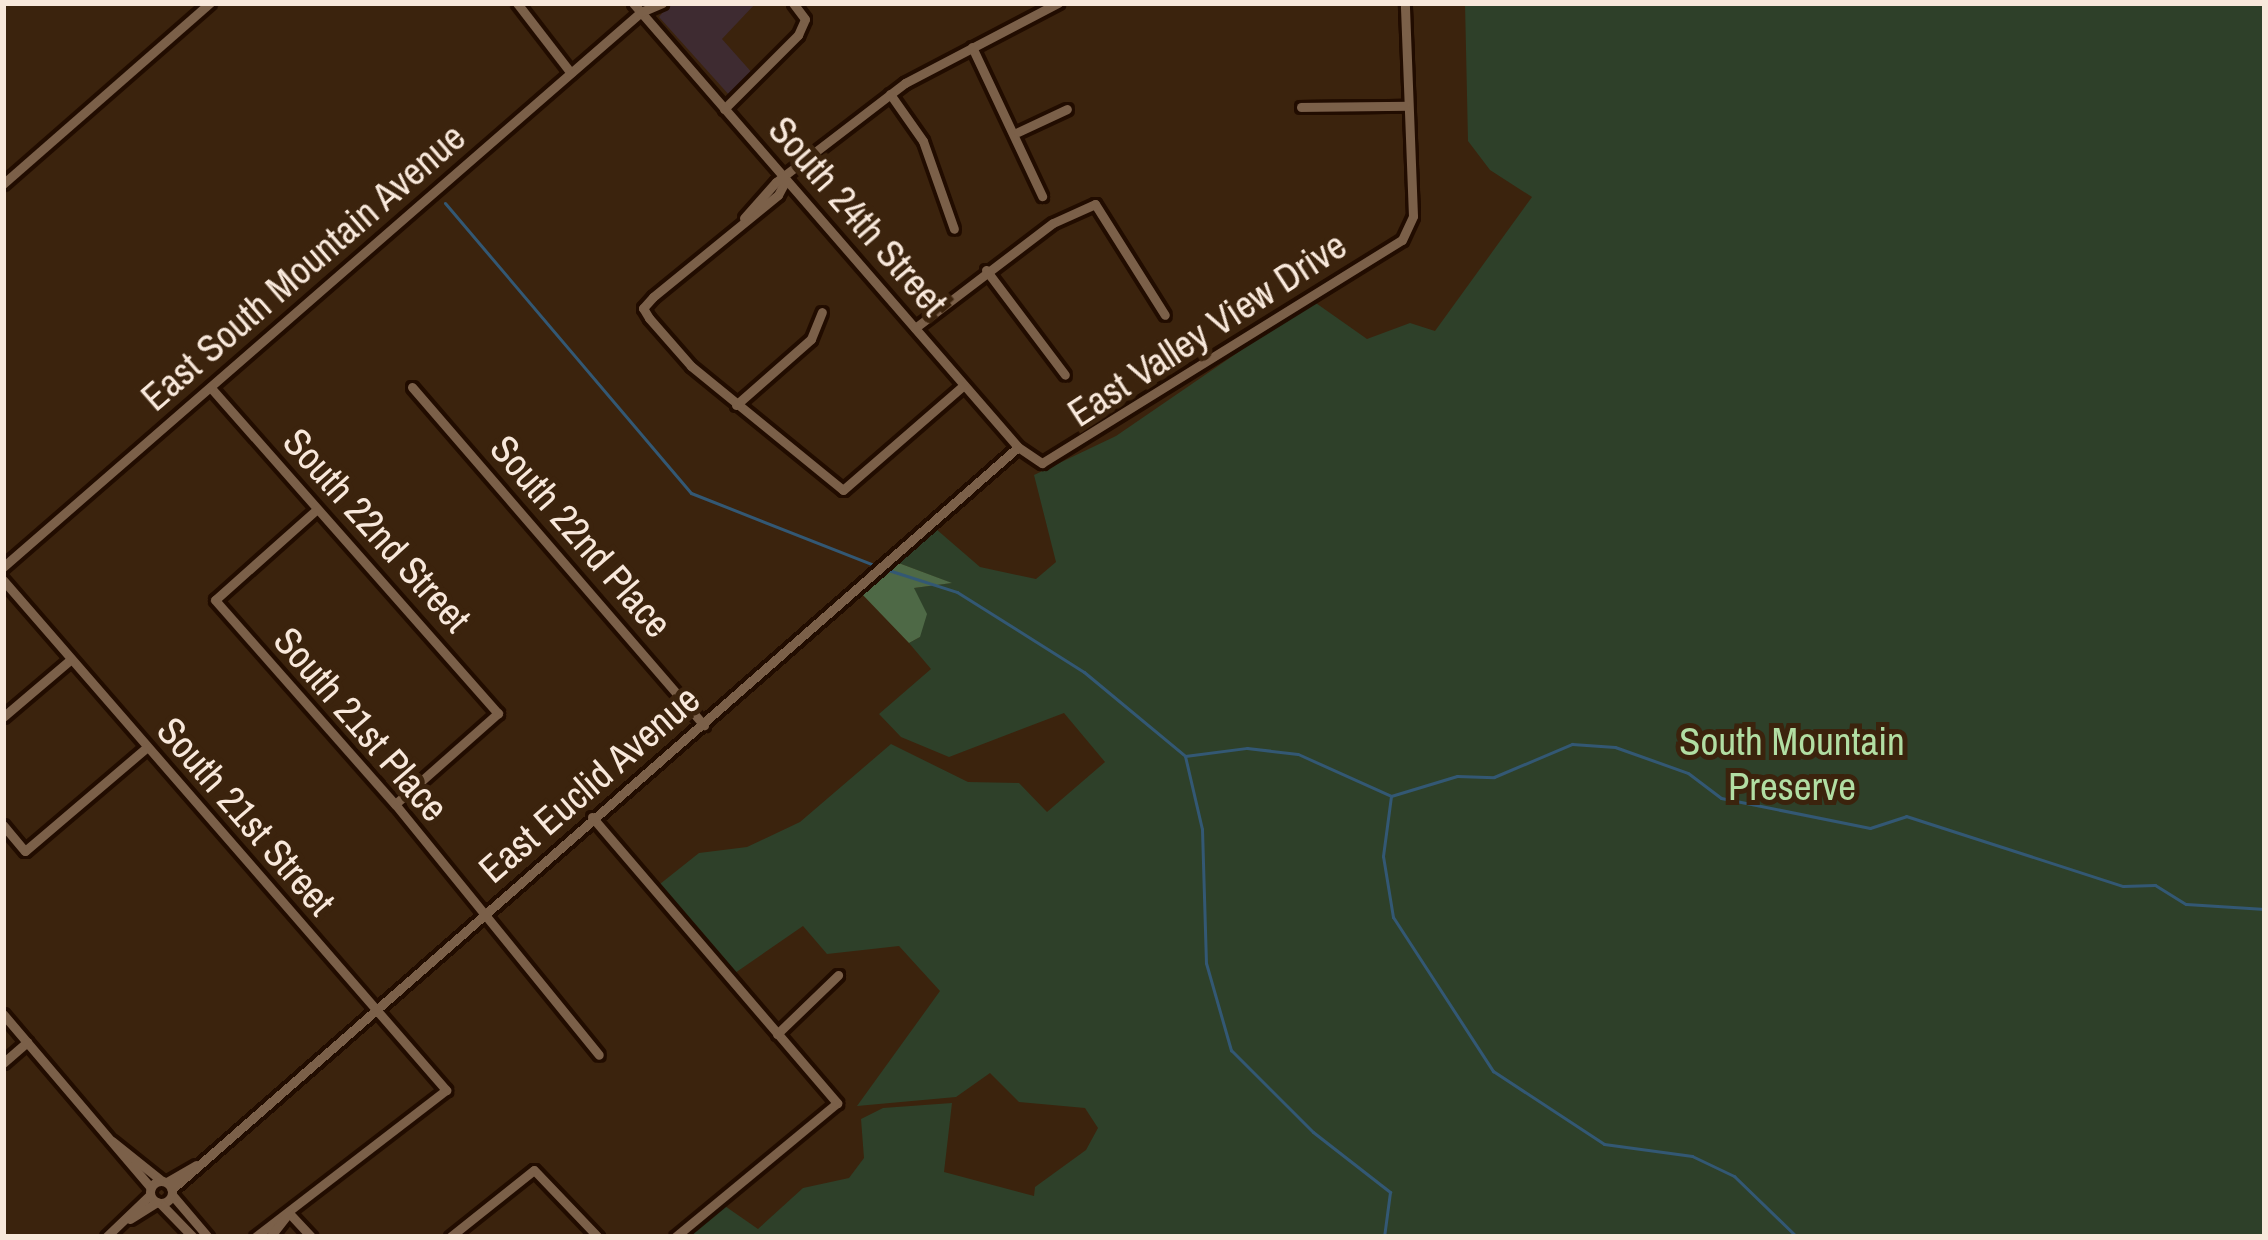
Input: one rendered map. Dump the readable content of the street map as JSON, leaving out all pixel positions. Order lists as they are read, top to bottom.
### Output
{
  "streets": {
    "street": [
      "South 24th Street",
      "East South Mountain Avenue",
      "East Valley View Drive",
      "South 22nd Street",
      "South 22nd Place",
      "South 21st Place",
      "East Euclid Avenue",
      "South 21st Street"
    ]
  },
  "crossings": [
    ["South 24th Street", "East South Mountain Avenue"],
    ["South 24th Street", "East Valley View Drive"],
    ["South 24th Street", "East Euclid Avenue"],
    ["East South Mountain Avenue", "South 22nd Street"],
    ["South 22nd Street", "South 21st Place"],
    ["South 22nd Place", "East Euclid Avenue"],
    ["South 21st Place", "East Euclid Avenue"],
    ["East Euclid Avenue", "South 21st Street"]
  ],
  "parks": ["South Mountain Preserve"]
}
